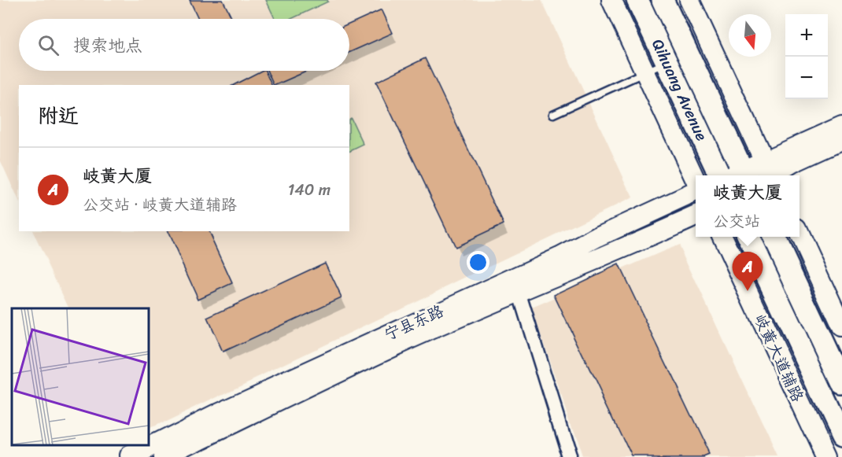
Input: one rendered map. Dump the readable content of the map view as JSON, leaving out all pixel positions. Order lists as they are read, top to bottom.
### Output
{
  "streets": {
    "main road": ["Qihuang Avenue"],
    "street": ["宁县东路", "岐黄大道辅路"]
  },
  "north": "bottom",
  "page": {
    "map_buttons": ["+", "−"],
    "search": "搜索地点",
    "heading": "附近",
    "list": [
      {
        "mark": "A",
        "name": "岐黄大厦",
        "note": "公交站 · 岐黄大道辅路",
        "value": "140 m"
      }
    ],
    "popup": ["岐黄大厦", "公交站"],
    "pins": "A"
  }
}
